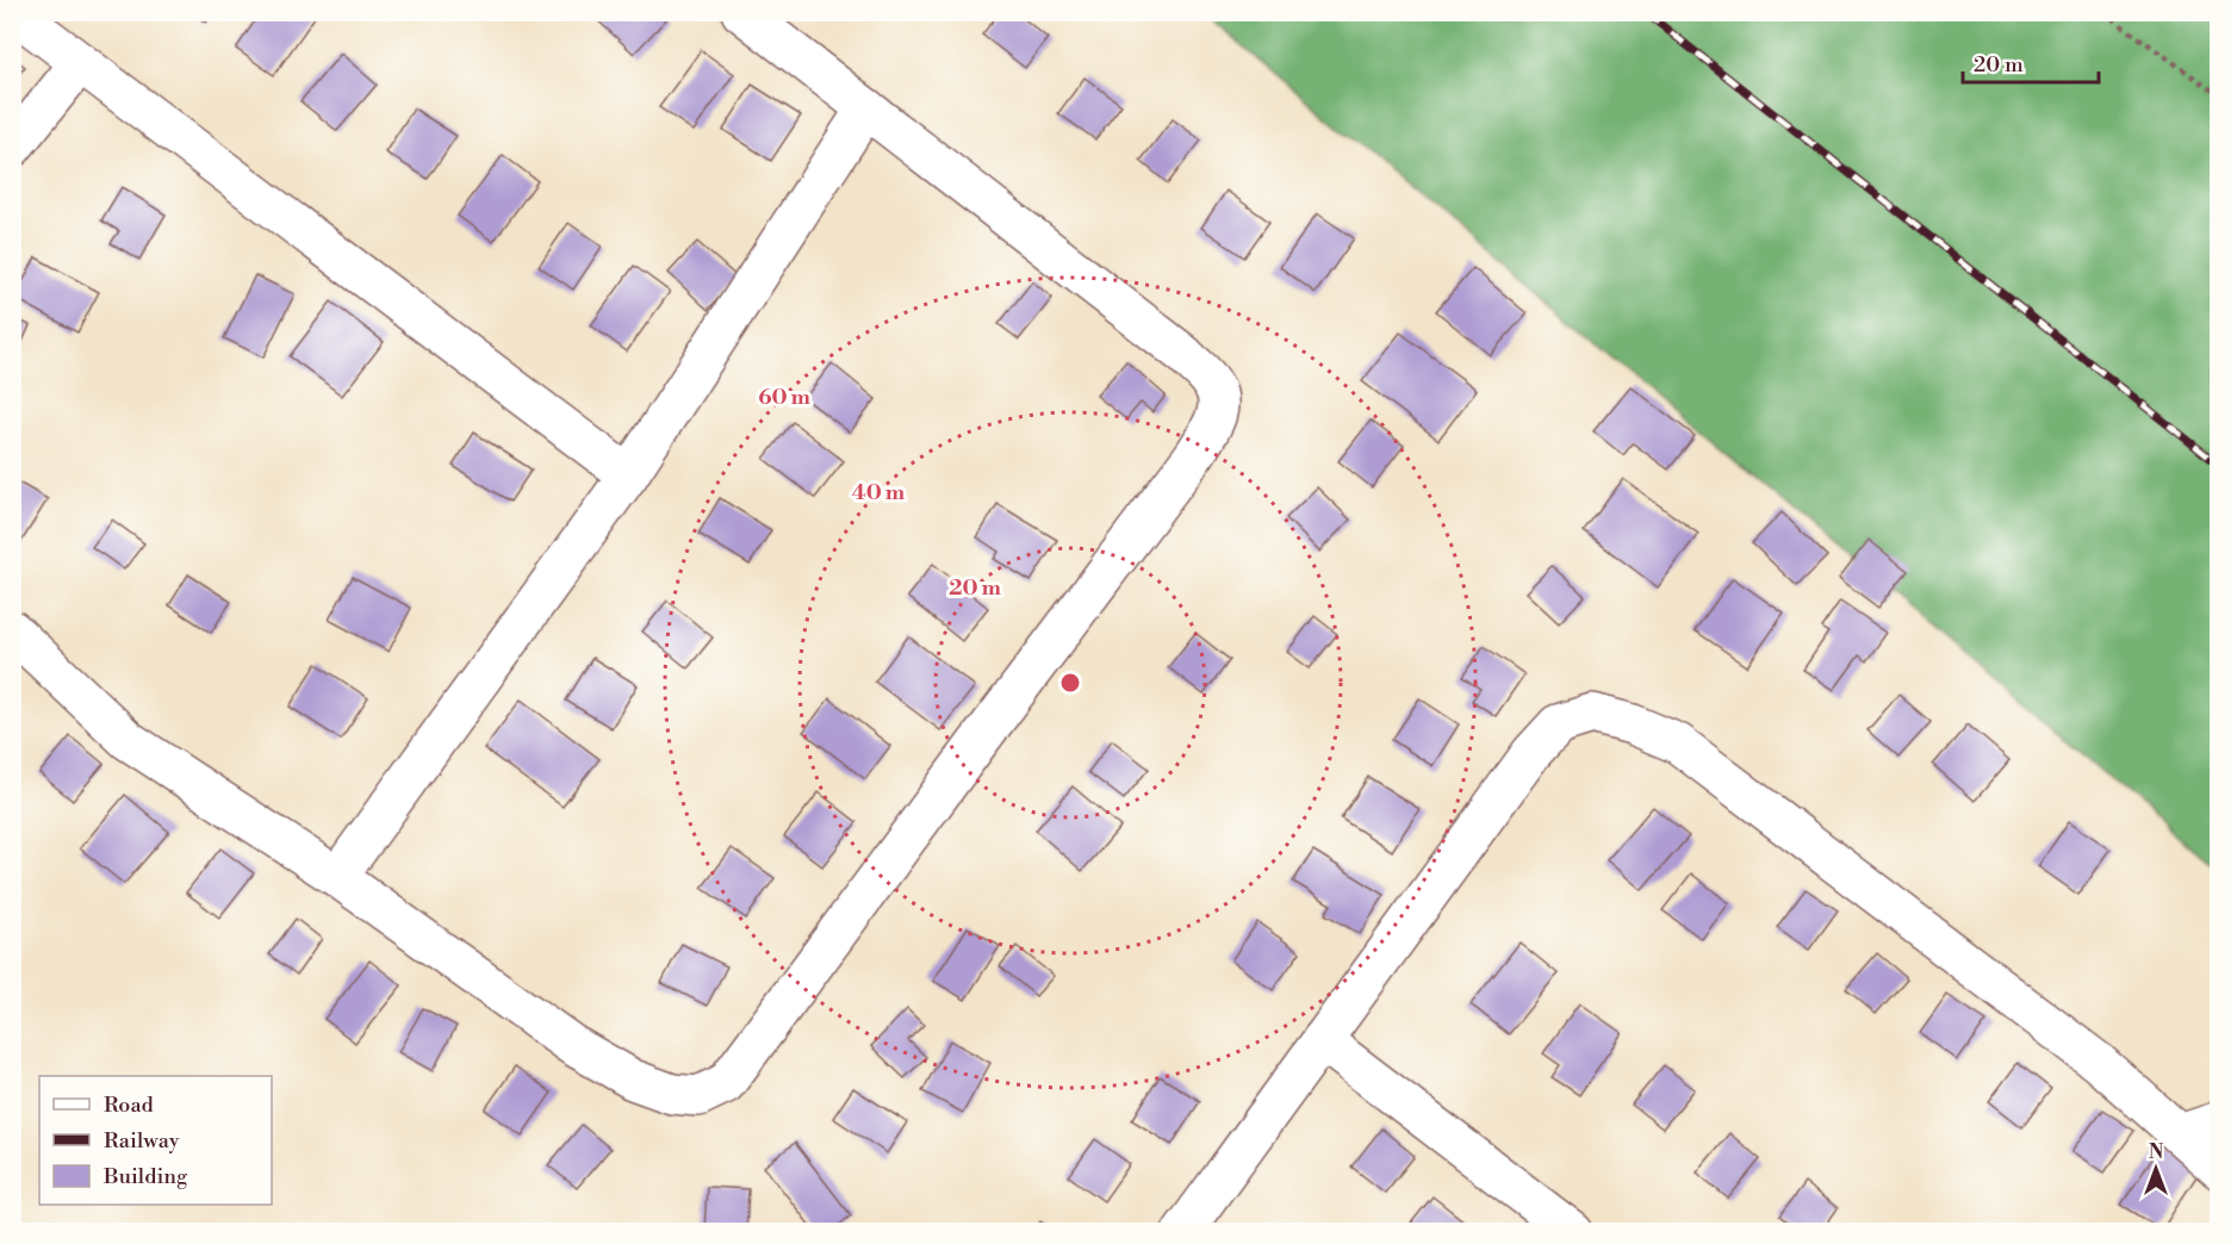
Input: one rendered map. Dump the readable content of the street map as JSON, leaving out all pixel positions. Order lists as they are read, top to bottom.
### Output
{
  "legend": ["Road", "Railway", "Building"],
  "scale_bar": "20 m",
  "north": "top",
  "rings": ["60 m", "40 m", "20 m"]
}
